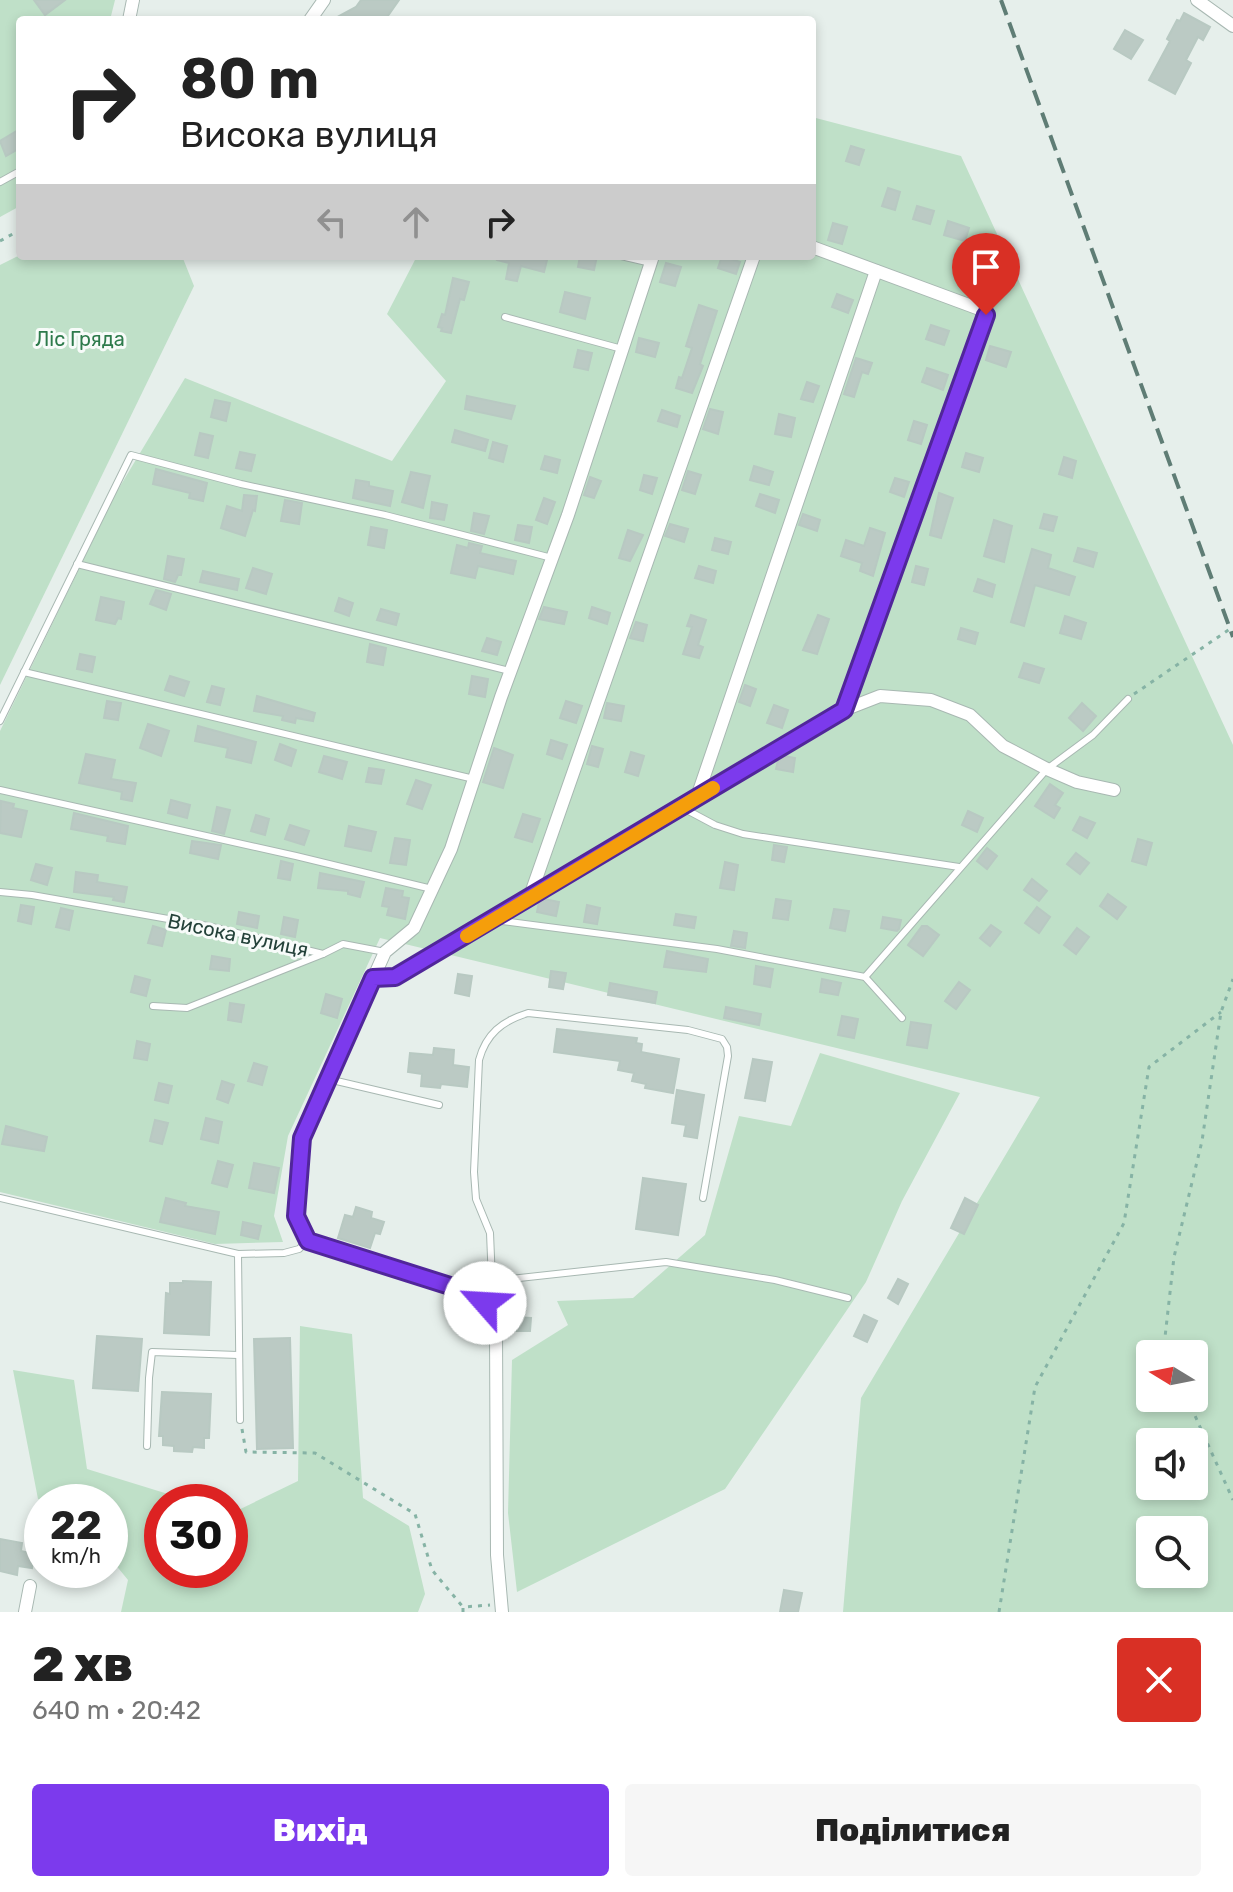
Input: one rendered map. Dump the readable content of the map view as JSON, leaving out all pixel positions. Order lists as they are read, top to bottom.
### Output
{
  "streets": {
    "lane": ["Висока вулиця"]
  },
  "parks": ["Ліс Гряда"],
  "north": "left",
  "page": {
    "turn": ["80 m", "Висока вулиця"],
    "speed": "22 km/h",
    "limit": "30",
    "heading": ["2 хв", "640 m · 20:42"],
    "buttons": ["Вихід", "Поділитися"]
  }
}
